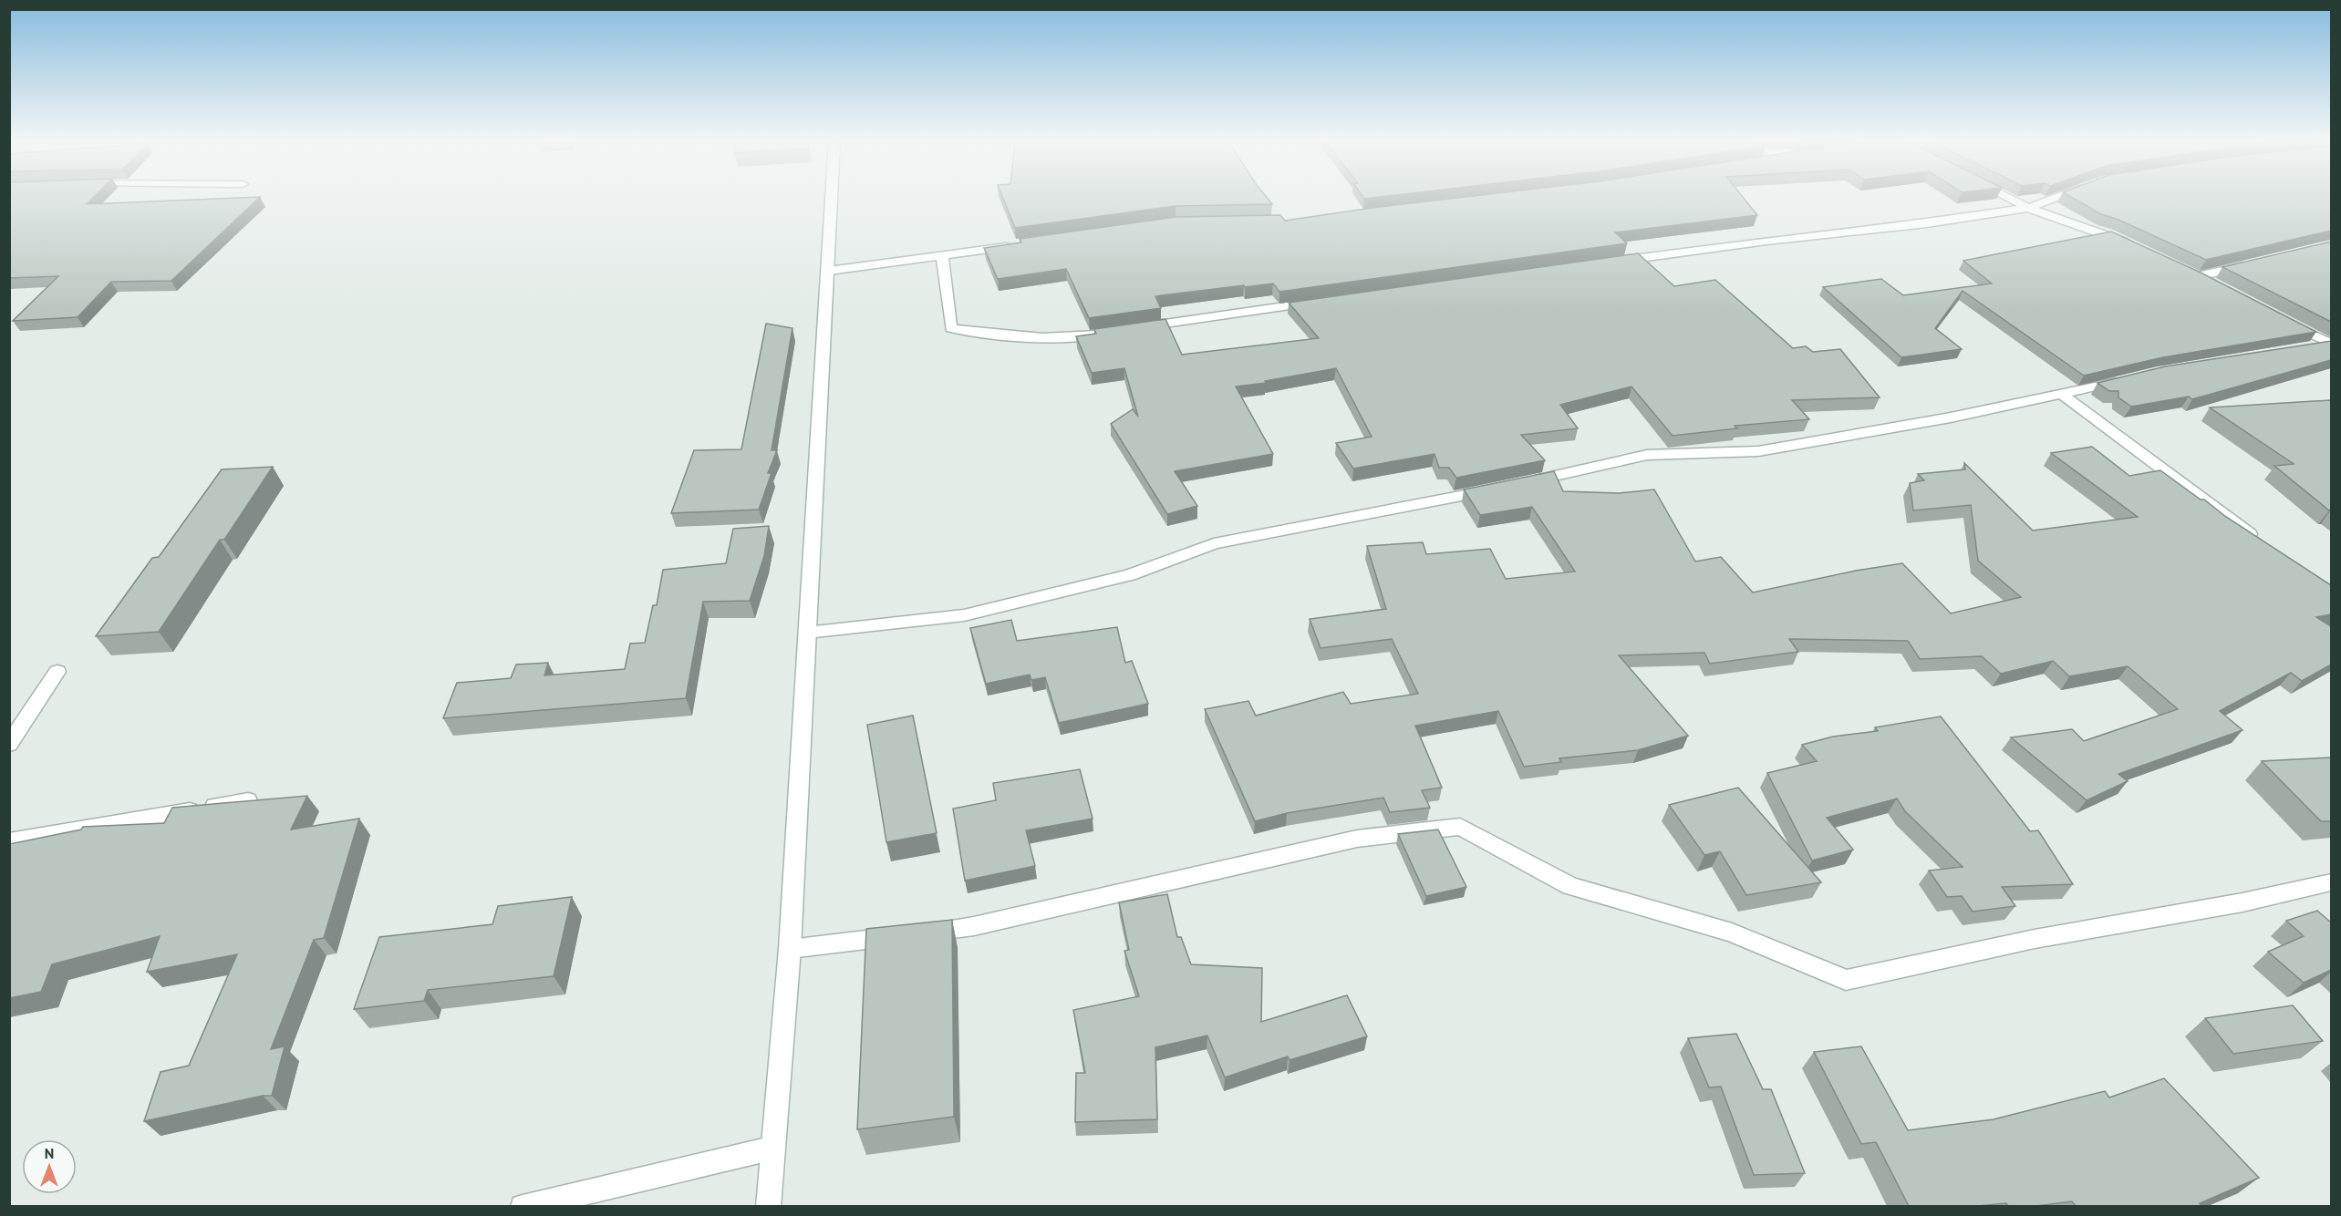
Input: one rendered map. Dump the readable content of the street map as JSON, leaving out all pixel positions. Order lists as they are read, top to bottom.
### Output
{
  "north": "top"
}
